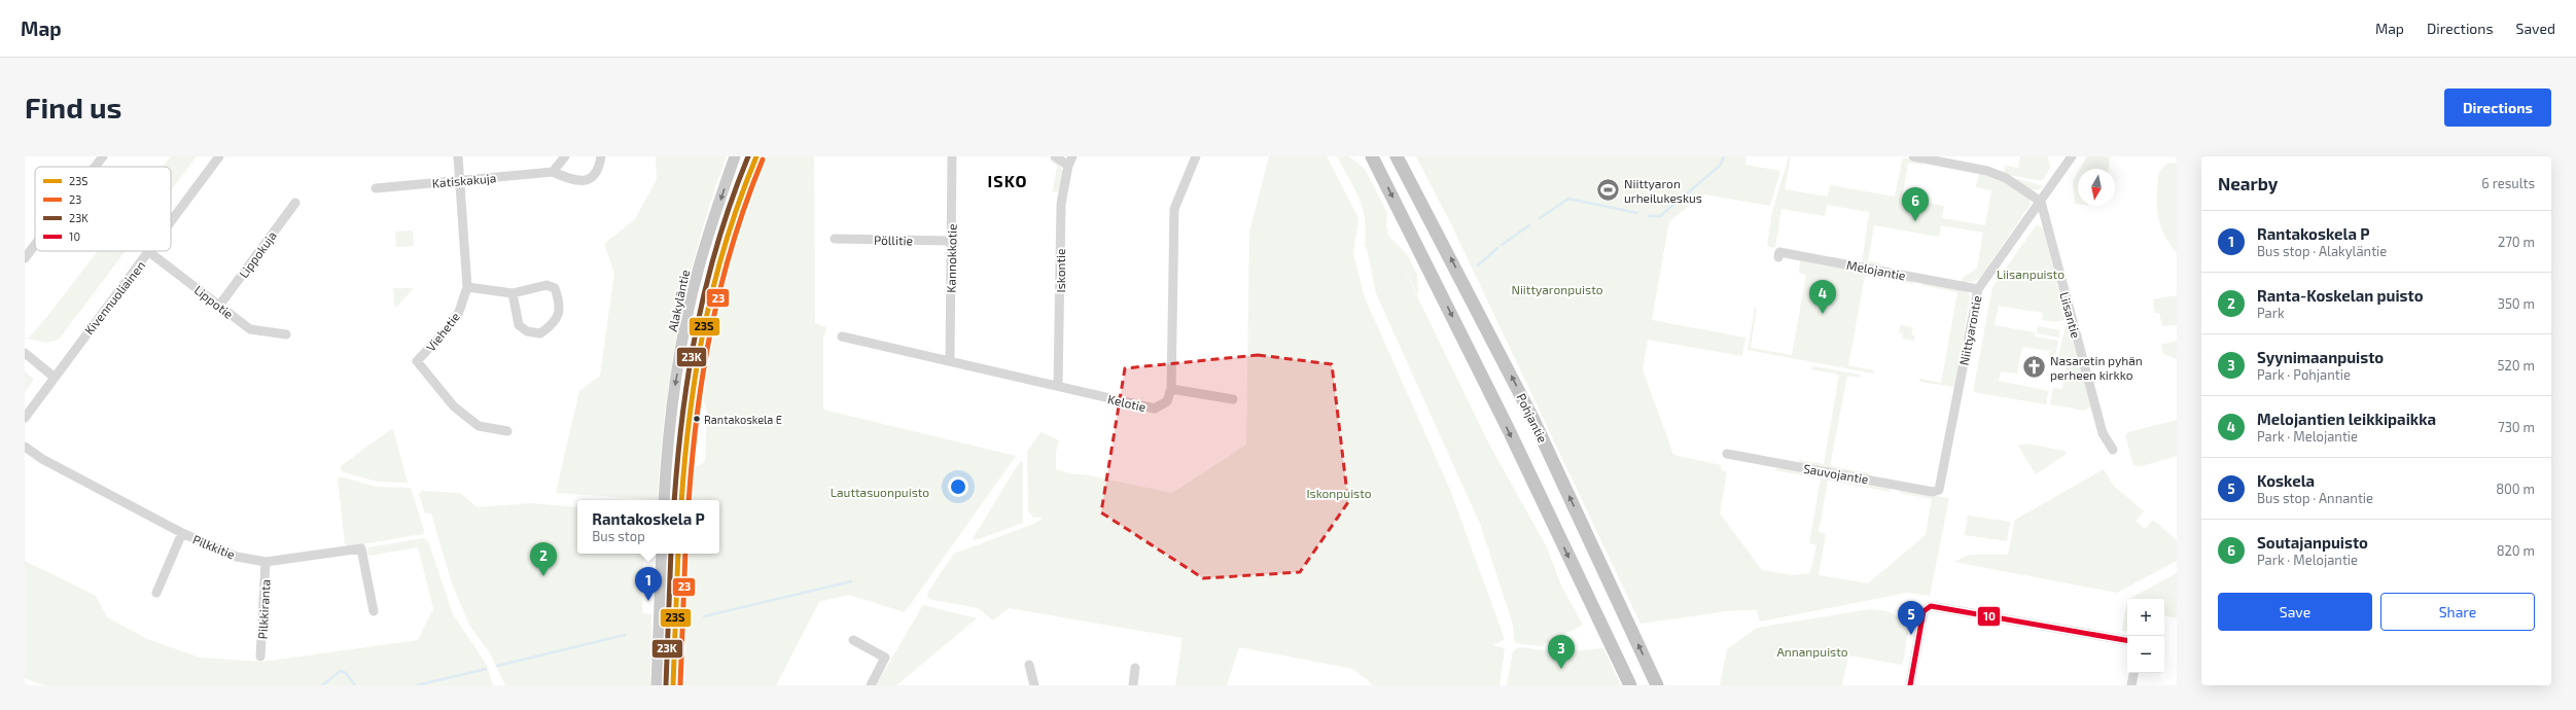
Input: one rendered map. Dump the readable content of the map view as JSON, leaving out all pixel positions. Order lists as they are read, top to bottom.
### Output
{
  "streets": {
    "highway": ["Pohjantie"],
    "main road": ["Alakyläntie"],
    "street": [
      "Katiskakuja",
      "Pöllitie",
      "Lippokuja",
      "Kannokkotie",
      "Melojantie",
      "Iskontie",
      "Kivennuoliainen",
      "Lippotie",
      "Liisantie",
      "Niittyarontie",
      "Viehetie",
      "Kelotie",
      "Sauvojantie",
      "Pilkkitie",
      "Pilkkiranta"
    ]
  },
  "crossings": [
    ["Katiskakuja", "Viehetie"],
    ["Pöllitie", "Kannokkotie"],
    ["Lippokuja", "Lippotie"],
    ["Kannokkotie", "Kelotie"],
    ["Melojantie", "Niittyarontie"],
    ["Iskontie", "Kelotie"],
    ["Kivennuoliainen", "Lippotie"],
    ["Liisantie", "Niittyarontie"],
    ["Niittyarontie", "Sauvojantie"],
    ["Pilkkitie", "Pilkkiranta"]
  ],
  "districts": ["ISKO"],
  "parks": [
    "Liisanpuisto",
    "Niittyaronpuisto",
    "Lauttasuonpuisto",
    "Iskonpuisto",
    "Annanpuisto"
  ],
  "places": {
    "sports": ["Niittyaron urheilukeskus"],
    "church": ["Nasaretin pyhän perheen kirkko"],
    "other": ["Rantakoskela E"]
  },
  "lines": [
    "transit line 23S",
    "transit line 23K",
    "transit line 23",
    "transit line 10"
  ],
  "legend": [
    "23S",
    "23",
    "23K",
    "10"
  ],
  "north": "bottom",
  "page": {
    "header": "Map",
    "nav": ["Map", "Directions", "Saved"],
    "buttons": [
      "Directions",
      ["Save", "Share"]
    ],
    "title": "Find us",
    "heading": ["Nearby", "6 results"],
    "pins": [
      "6",
      "4",
      "2",
      "1",
      "5",
      "3"
    ],
    "list": [
      {
        "mark": "1",
        "name": "Rantakoskela P",
        "note": "Bus stop · Alakyläntie",
        "value": "270 m"
      },
      {
        "mark": "2",
        "name": "Ranta-Koskelan puisto",
        "note": "Park",
        "value": "350 m"
      },
      {
        "mark": "3",
        "name": "Syynimaanpuisto",
        "note": "Park · Pohjantie",
        "value": "520 m"
      },
      {
        "mark": "4",
        "name": "Melojantien leikkipaikka",
        "note": "Park · Melojantie",
        "value": "730 m"
      },
      {
        "mark": "5",
        "name": "Koskela",
        "note": "Bus stop · Annantie",
        "value": "800 m"
      },
      {
        "mark": "6",
        "name": "Soutajanpuisto",
        "note": "Park · Melojantie",
        "value": "820 m"
      }
    ],
    "popup": ["Rantakoskela P", "Bus stop"],
    "map_buttons": ["+", "−"]
  }
}
